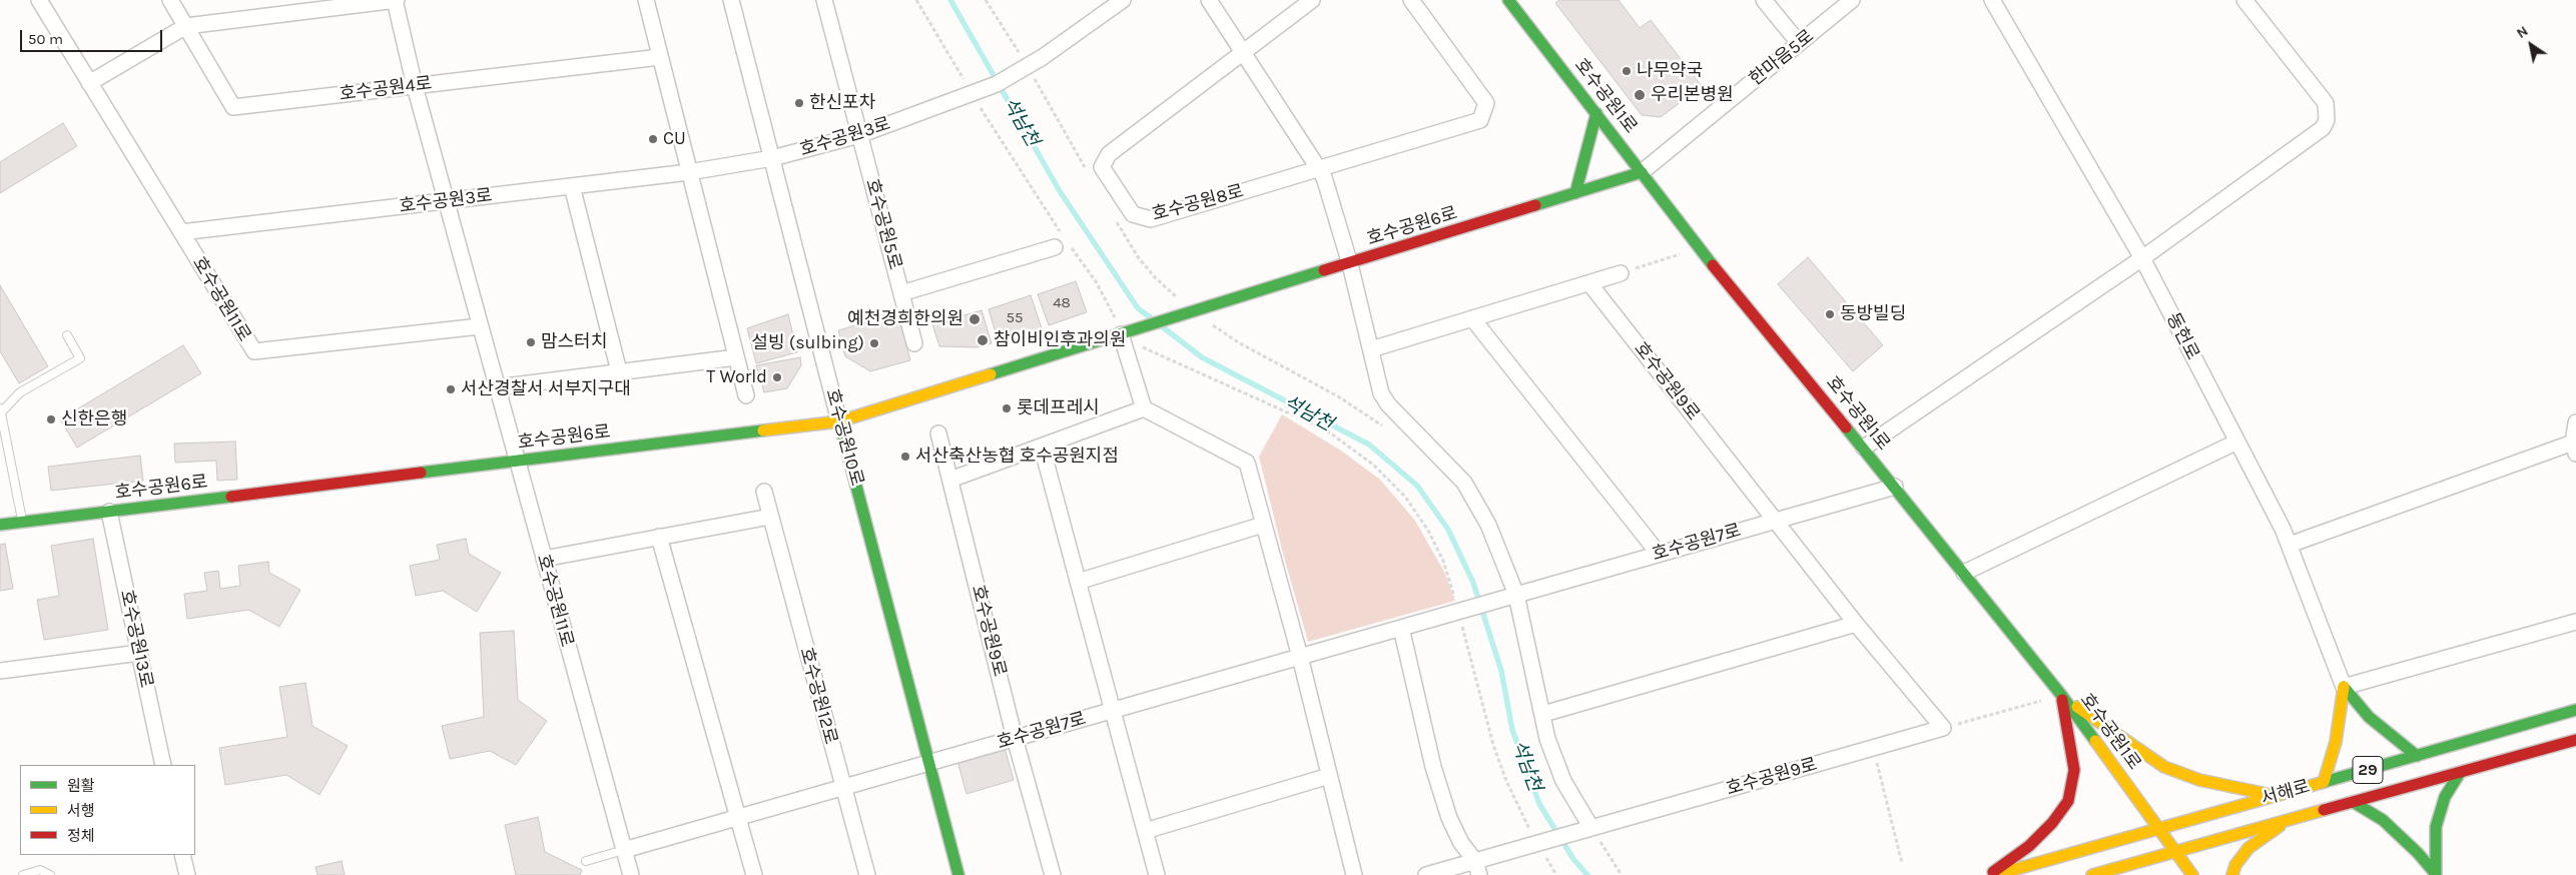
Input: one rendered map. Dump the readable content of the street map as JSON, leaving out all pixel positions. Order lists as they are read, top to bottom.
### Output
{
  "streets": {
    "main road": [
      "호수공원1로",
      "호수공원6로",
      "호수공원10로",
      "29",
      "서해로"
    ],
    "street": [
      "한마음5로",
      "호수공원4로",
      "호수공원3로",
      "호수공원8로",
      "호수공원5로",
      "호수공원11로",
      "동헌로",
      "호수공원9로",
      "호수공원7로",
      "호수공원13로",
      "호수공원12로"
    ]
  },
  "crossings": [
    ["한마음5로", "호수공원1로"],
    ["한마음5로", "호수공원6로"],
    ["호수공원4로", "호수공원11로"],
    ["호수공원1로", "호수공원6로"],
    ["호수공원1로", "호수공원7로"],
    ["호수공원1로", "서해로"],
    ["호수공원3로", "호수공원5로"],
    ["호수공원3로", "호수공원11로"],
    ["호수공원3로", "호수공원10로"],
    ["호수공원6로", "호수공원11로"],
    ["호수공원6로", "호수공원10로"],
    ["호수공원6로", "호수공원13로"],
    ["호수공원11로", "호수공원7로"],
    ["호수공원9로", "호수공원7로"],
    ["호수공원10로", "호수공원7로"],
    ["호수공원7로", "호수공원12로"]
  ],
  "water": ["석남천"],
  "places": [
    "나무약국",
    "우리본병원",
    "한신포차",
    "CU",
    "동방빌딩",
    "예천경희한의원",
    "참이비인후과의원",
    "맘스터치",
    "설빙 (sulbing)",
    "T World",
    "서산경찰서 서부지구대",
    "롯데프레시",
    "신한은행",
    "서산축산농협 호수공원지점"
  ],
  "house_numbers": ["48", "55"],
  "legend": ["원활", "서행", "정체"],
  "scale_bar": "50 m",
  "north": "top left"
}
